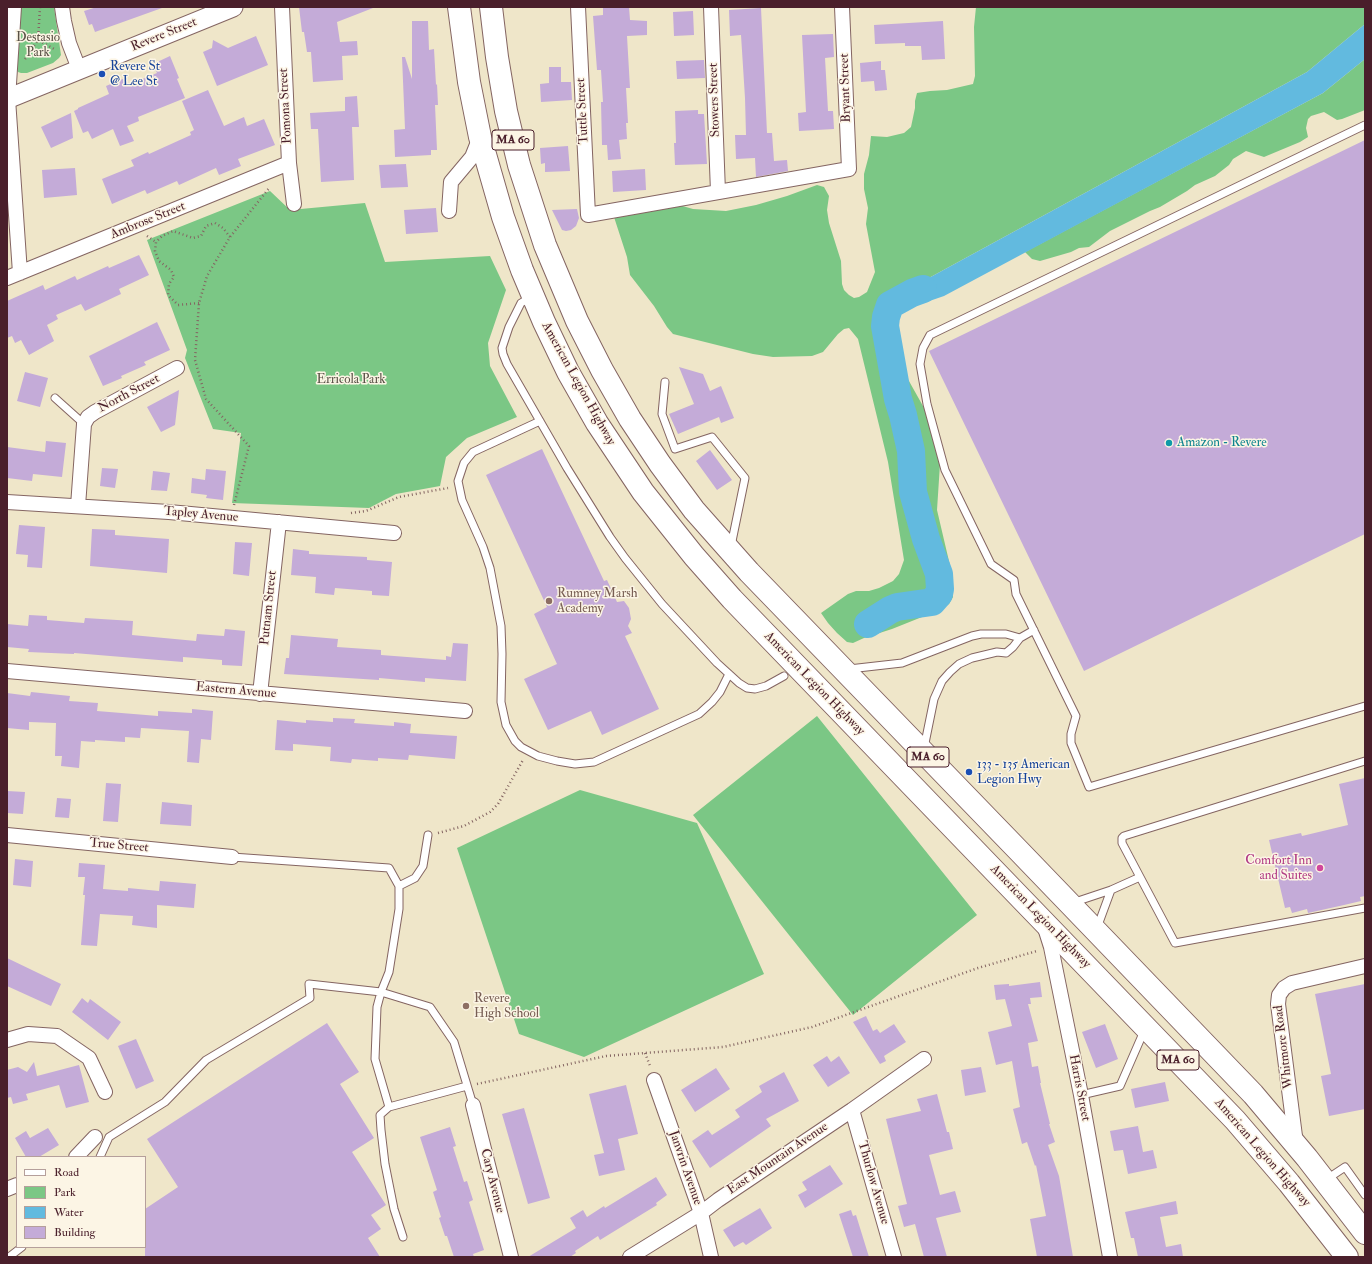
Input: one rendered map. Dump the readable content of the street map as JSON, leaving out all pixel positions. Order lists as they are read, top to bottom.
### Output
{
  "streets": {
    "highway": ["MA 60", "American Legion Highway"],
    "street": [
      "Revere Street",
      "Bryant Street",
      "Stowers Street",
      "Pomona Street",
      "Tuttle Street",
      "Ambrose Street",
      "North Street",
      "Tapley Avenue",
      "Putnam Street",
      "Eastern Avenue",
      "True Street",
      "Whitmore Road",
      "Harris Street",
      "East Mountain Avenue",
      "Janvrin Avenue",
      "Cary Avenue",
      "Thurlow Avenue"
    ]
  },
  "crossings": [
    ["Bryant Street", "Stowers Street"],
    ["Bryant Street", "Tuttle Street"],
    ["Stowers Street", "Tuttle Street"],
    ["Pomona Street", "Ambrose Street"],
    ["MA 60", "Whitmore Road"],
    ["American Legion Highway", "Harris Street"],
    ["Tapley Avenue", "Putnam Street"],
    ["Putnam Street", "Eastern Avenue"],
    ["East Mountain Avenue", "Janvrin Avenue"],
    ["East Mountain Avenue", "Thurlow Avenue"]
  ],
  "parks": ["Destasio Park", "Erricola Park"],
  "places": [
    "Revere St @ Lee St",
    "Amazon - Revere",
    "Rumney Marsh Academy",
    "133 - 135 American Legion Hwy",
    "Comfort Inn and Suites",
    "Revere High School"
  ],
  "legend": [
    "Road",
    "Park",
    "Water",
    "Building"
  ]
}
